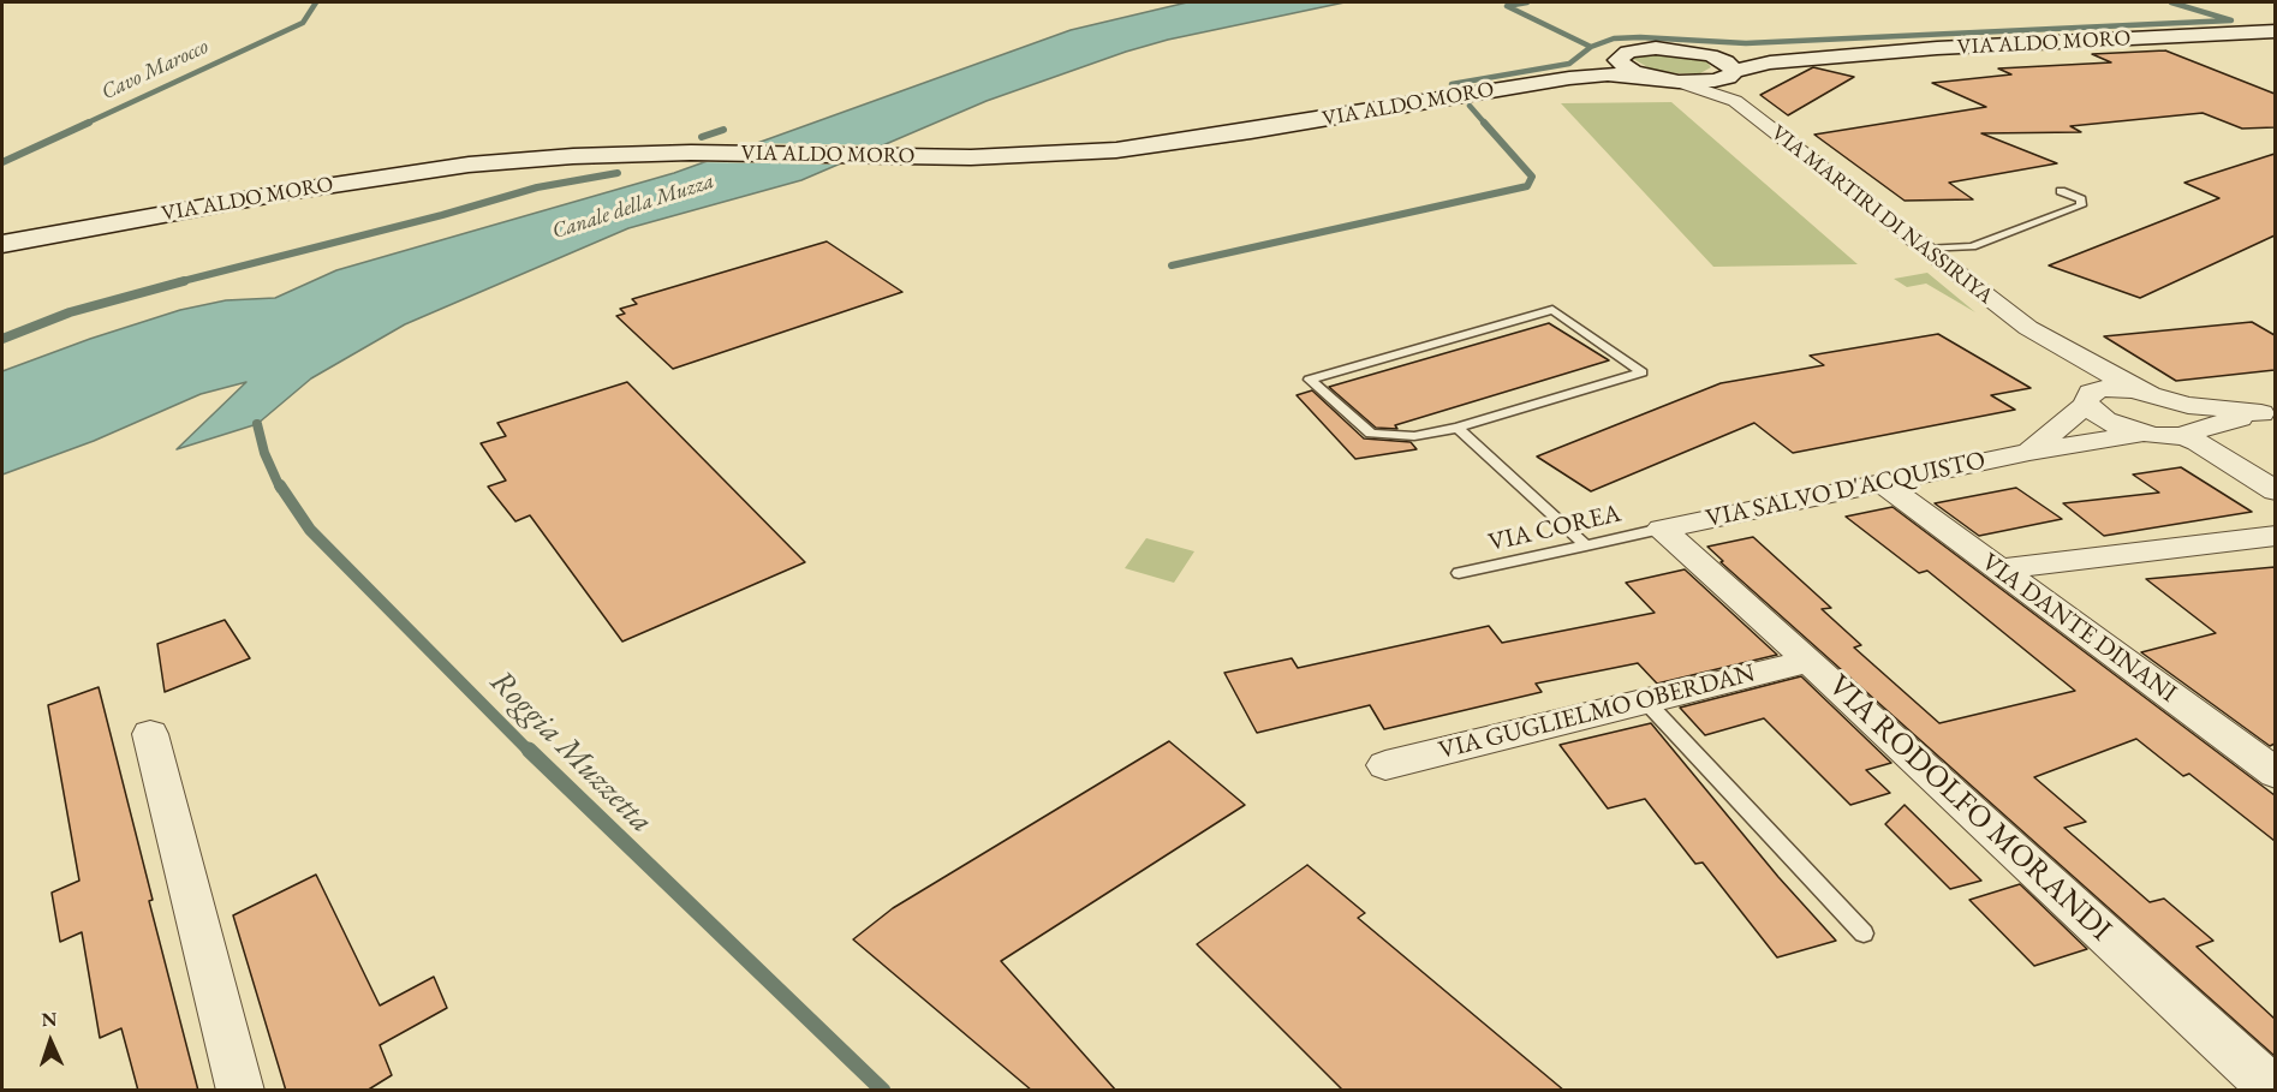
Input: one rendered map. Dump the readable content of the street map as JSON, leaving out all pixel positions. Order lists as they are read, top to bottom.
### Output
{
  "streets": {
    "street": [
      "VIA ALDO MORO",
      "VIA MARTIRI DI NASSIRIYA",
      "VIA SALVO D'ACQUISTO",
      "VIA DANTE DINANI",
      "VIA GUGLIELMO OBERDAN",
      "VIA RODOLFO MORANDI"
    ],
    "lane": ["VIA COREA"]
  },
  "crossings": [
    ["VIA ALDO MORO", "VIA MARTIRI DI NASSIRIYA"],
    ["VIA MARTIRI DI NASSIRIYA", "VIA SALVO D'ACQUISTO"],
    ["VIA SALVO D'ACQUISTO", "VIA COREA"],
    ["VIA SALVO D'ACQUISTO", "VIA DANTE DINANI"],
    ["VIA SALVO D'ACQUISTO", "VIA RODOLFO MORANDI"],
    ["VIA COREA", "VIA RODOLFO MORANDI"],
    ["VIA GUGLIELMO OBERDAN", "VIA RODOLFO MORANDI"]
  ],
  "water": ["Cavo Marocco", "Canale della Muzza", "Roggia Muzzetta"],
  "north": "top"
}
